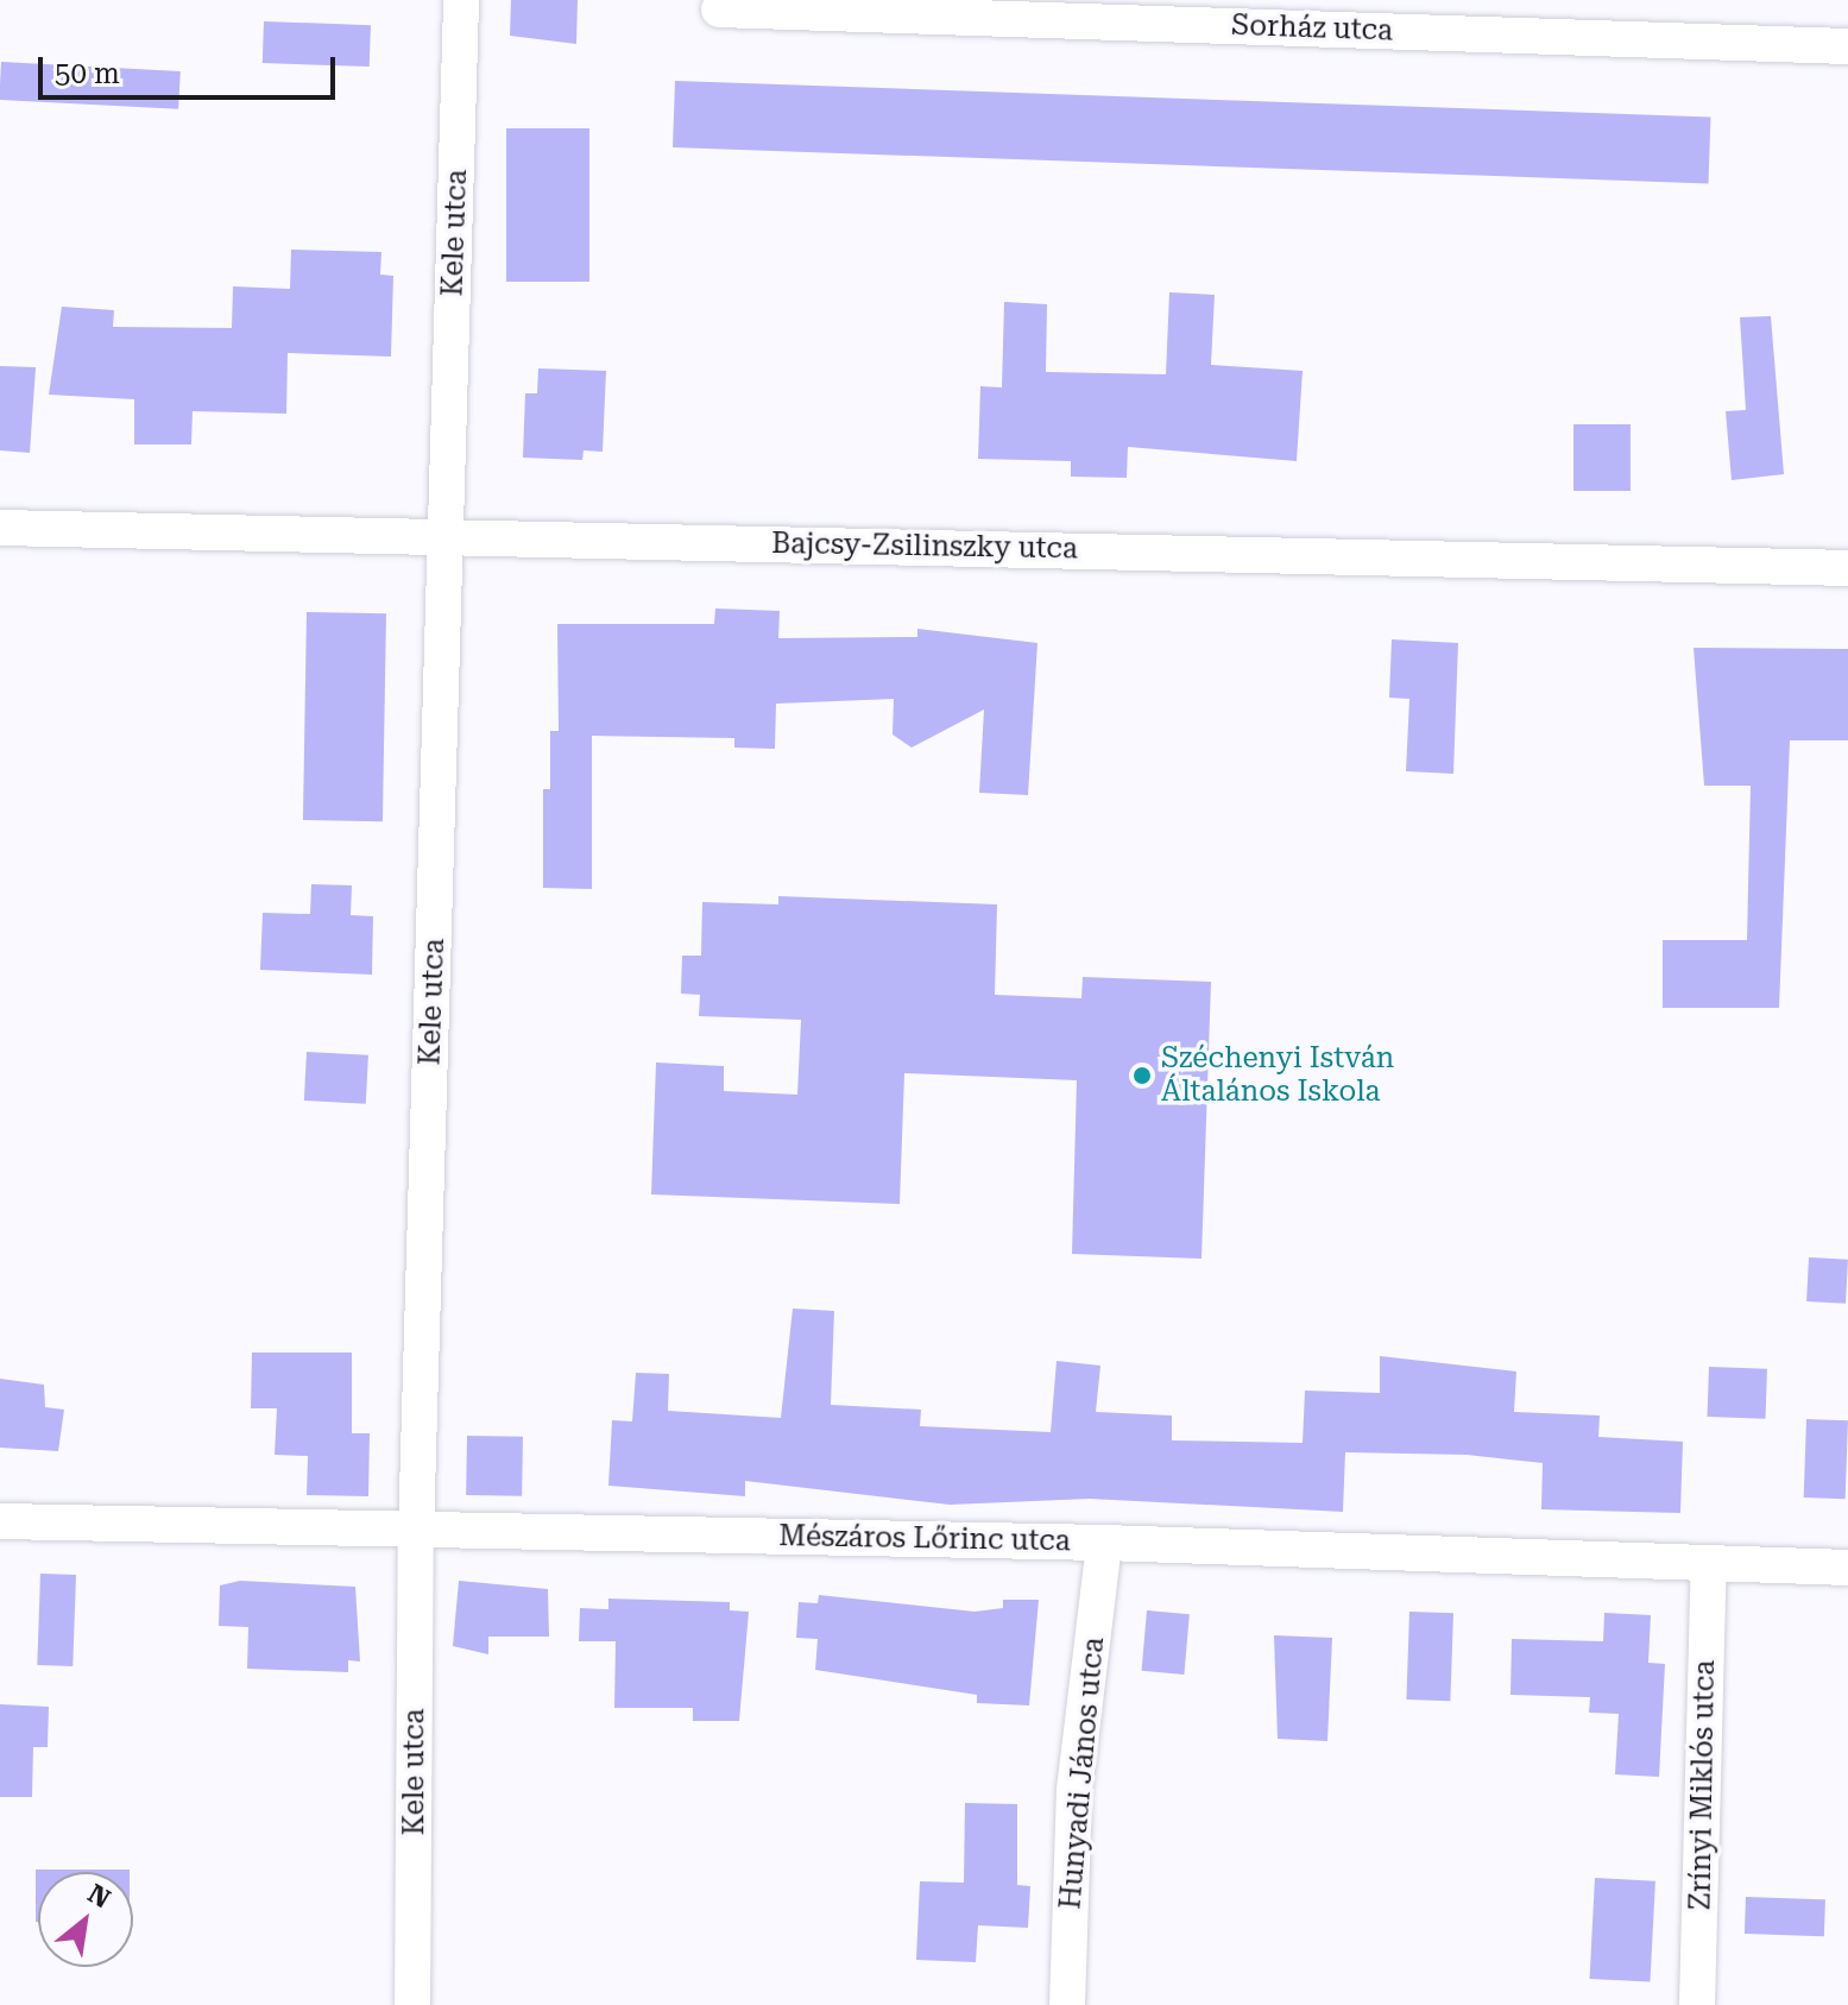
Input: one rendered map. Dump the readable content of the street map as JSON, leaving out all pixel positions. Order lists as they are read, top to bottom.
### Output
{
  "streets": {
    "street": [
      "Sorház utca",
      "Kele utca",
      "Bajcsy-Zsilinszky utca",
      "Mészáros Lőrinc utca",
      "Hunyadi János utca",
      "Zrínyi Miklós utca"
    ]
  },
  "crossings": [
    ["Kele utca", "Bajcsy-Zsilinszky utca"],
    ["Kele utca", "Mészáros Lőrinc utca"],
    ["Mészáros Lőrinc utca", "Hunyadi János utca"],
    ["Mészáros Lőrinc utca", "Zrínyi Miklós utca"]
  ],
  "places": ["Széchenyi István Általános Iskola"],
  "scale_bar": "50 m",
  "north": "top right"
}
